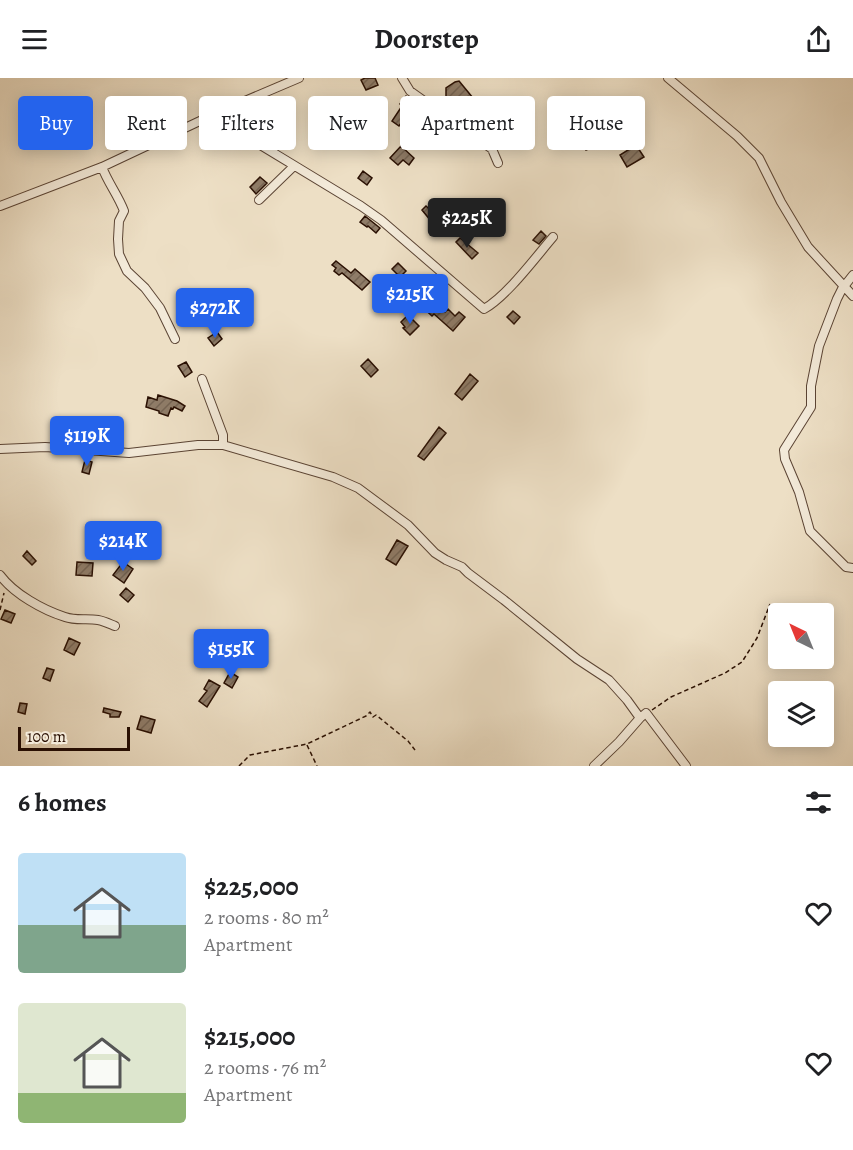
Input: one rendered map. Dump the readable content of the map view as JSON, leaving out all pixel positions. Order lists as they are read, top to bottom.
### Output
{
  "scale_bar": "100 m",
  "north": "top left",
  "page": {
    "header": "Doorstep",
    "chip": [
      "Buy",
      "Rent",
      "Filters",
      "New",
      "Apartment",
      "House"
    ],
    "price": [
      "$225K",
      "$215K",
      "$272K",
      "$119K",
      "$214K",
      "$155K"
    ],
    "scale": "100 m",
    "heading": "6 homes",
    "list": [
      {
        "name": "$225,000",
        "note": "2 rooms · 80 m² · Apartment"
      },
      {
        "name": "$215,000",
        "note": "2 rooms · 76 m² · Apartment"
      }
    ]
  }
}
